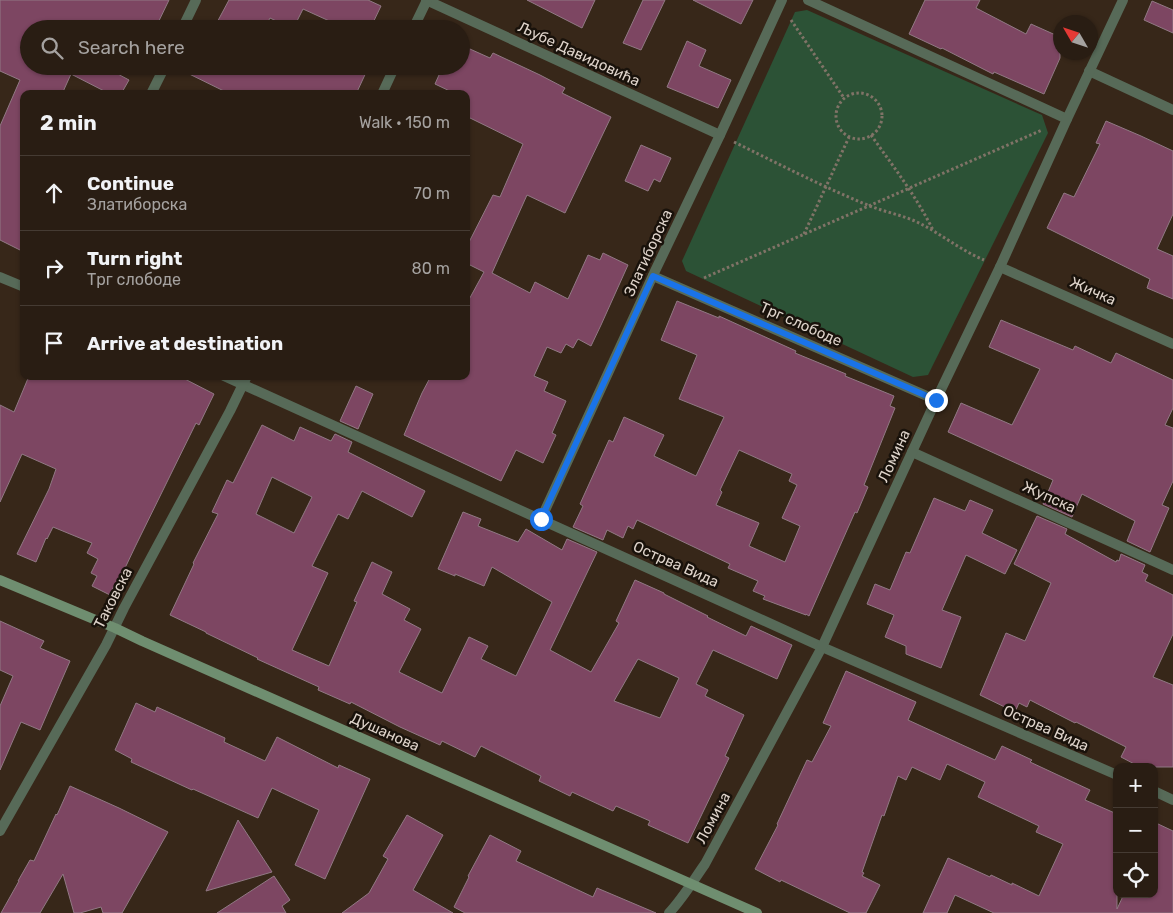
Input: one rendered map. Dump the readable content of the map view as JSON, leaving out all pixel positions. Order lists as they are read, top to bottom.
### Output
{
  "streets": {
    "main road": ["Душанова"],
    "street": [
      "Љубе Давидовића",
      "Златиборска",
      "Жичка",
      "Трг слободе",
      "Ломина",
      "Жупска",
      "Острва Вида",
      "Таковска"
    ]
  },
  "crossings": [
    ["Љубе Давидовића", "Златиборска"],
    ["Златиборска", "Трг слободе"],
    ["Златиборска", "Острва Вида"],
    ["Жичка", "Ломина"],
    ["Трг слободе", "Ломина"],
    ["Ломина", "Жупска"],
    ["Ломина", "Острва Вида"],
    ["Ломина", "Душанова"],
    ["Острва Вида", "Таковска"],
    ["Таковска", "Душанова"]
  ],
  "north": "top left",
  "page": {
    "search": "Search here",
    "heading": ["2 min", "Walk · 150 m"],
    "list": [
      ["Continue", "Златиборска", "70 m"],
      ["Turn right", "Трг слободе", "80 m"],
      "Arrive at destination"
    ],
    "map_buttons": ["+", "−"]
  }
}
